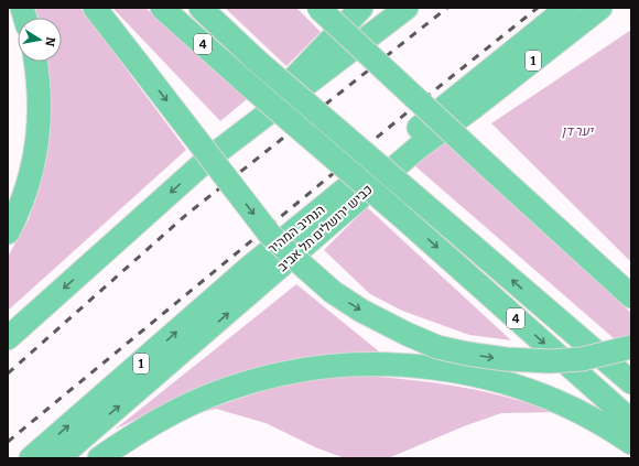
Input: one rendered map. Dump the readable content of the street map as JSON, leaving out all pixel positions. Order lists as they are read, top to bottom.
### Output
{
  "streets": {
    "highway": [
      "4",
      "1",
      "כביש ירושלים תל אביב",
      "הנתיב המהיר"
    ]
  },
  "parks": ["יער דן"],
  "north": "right"
}
